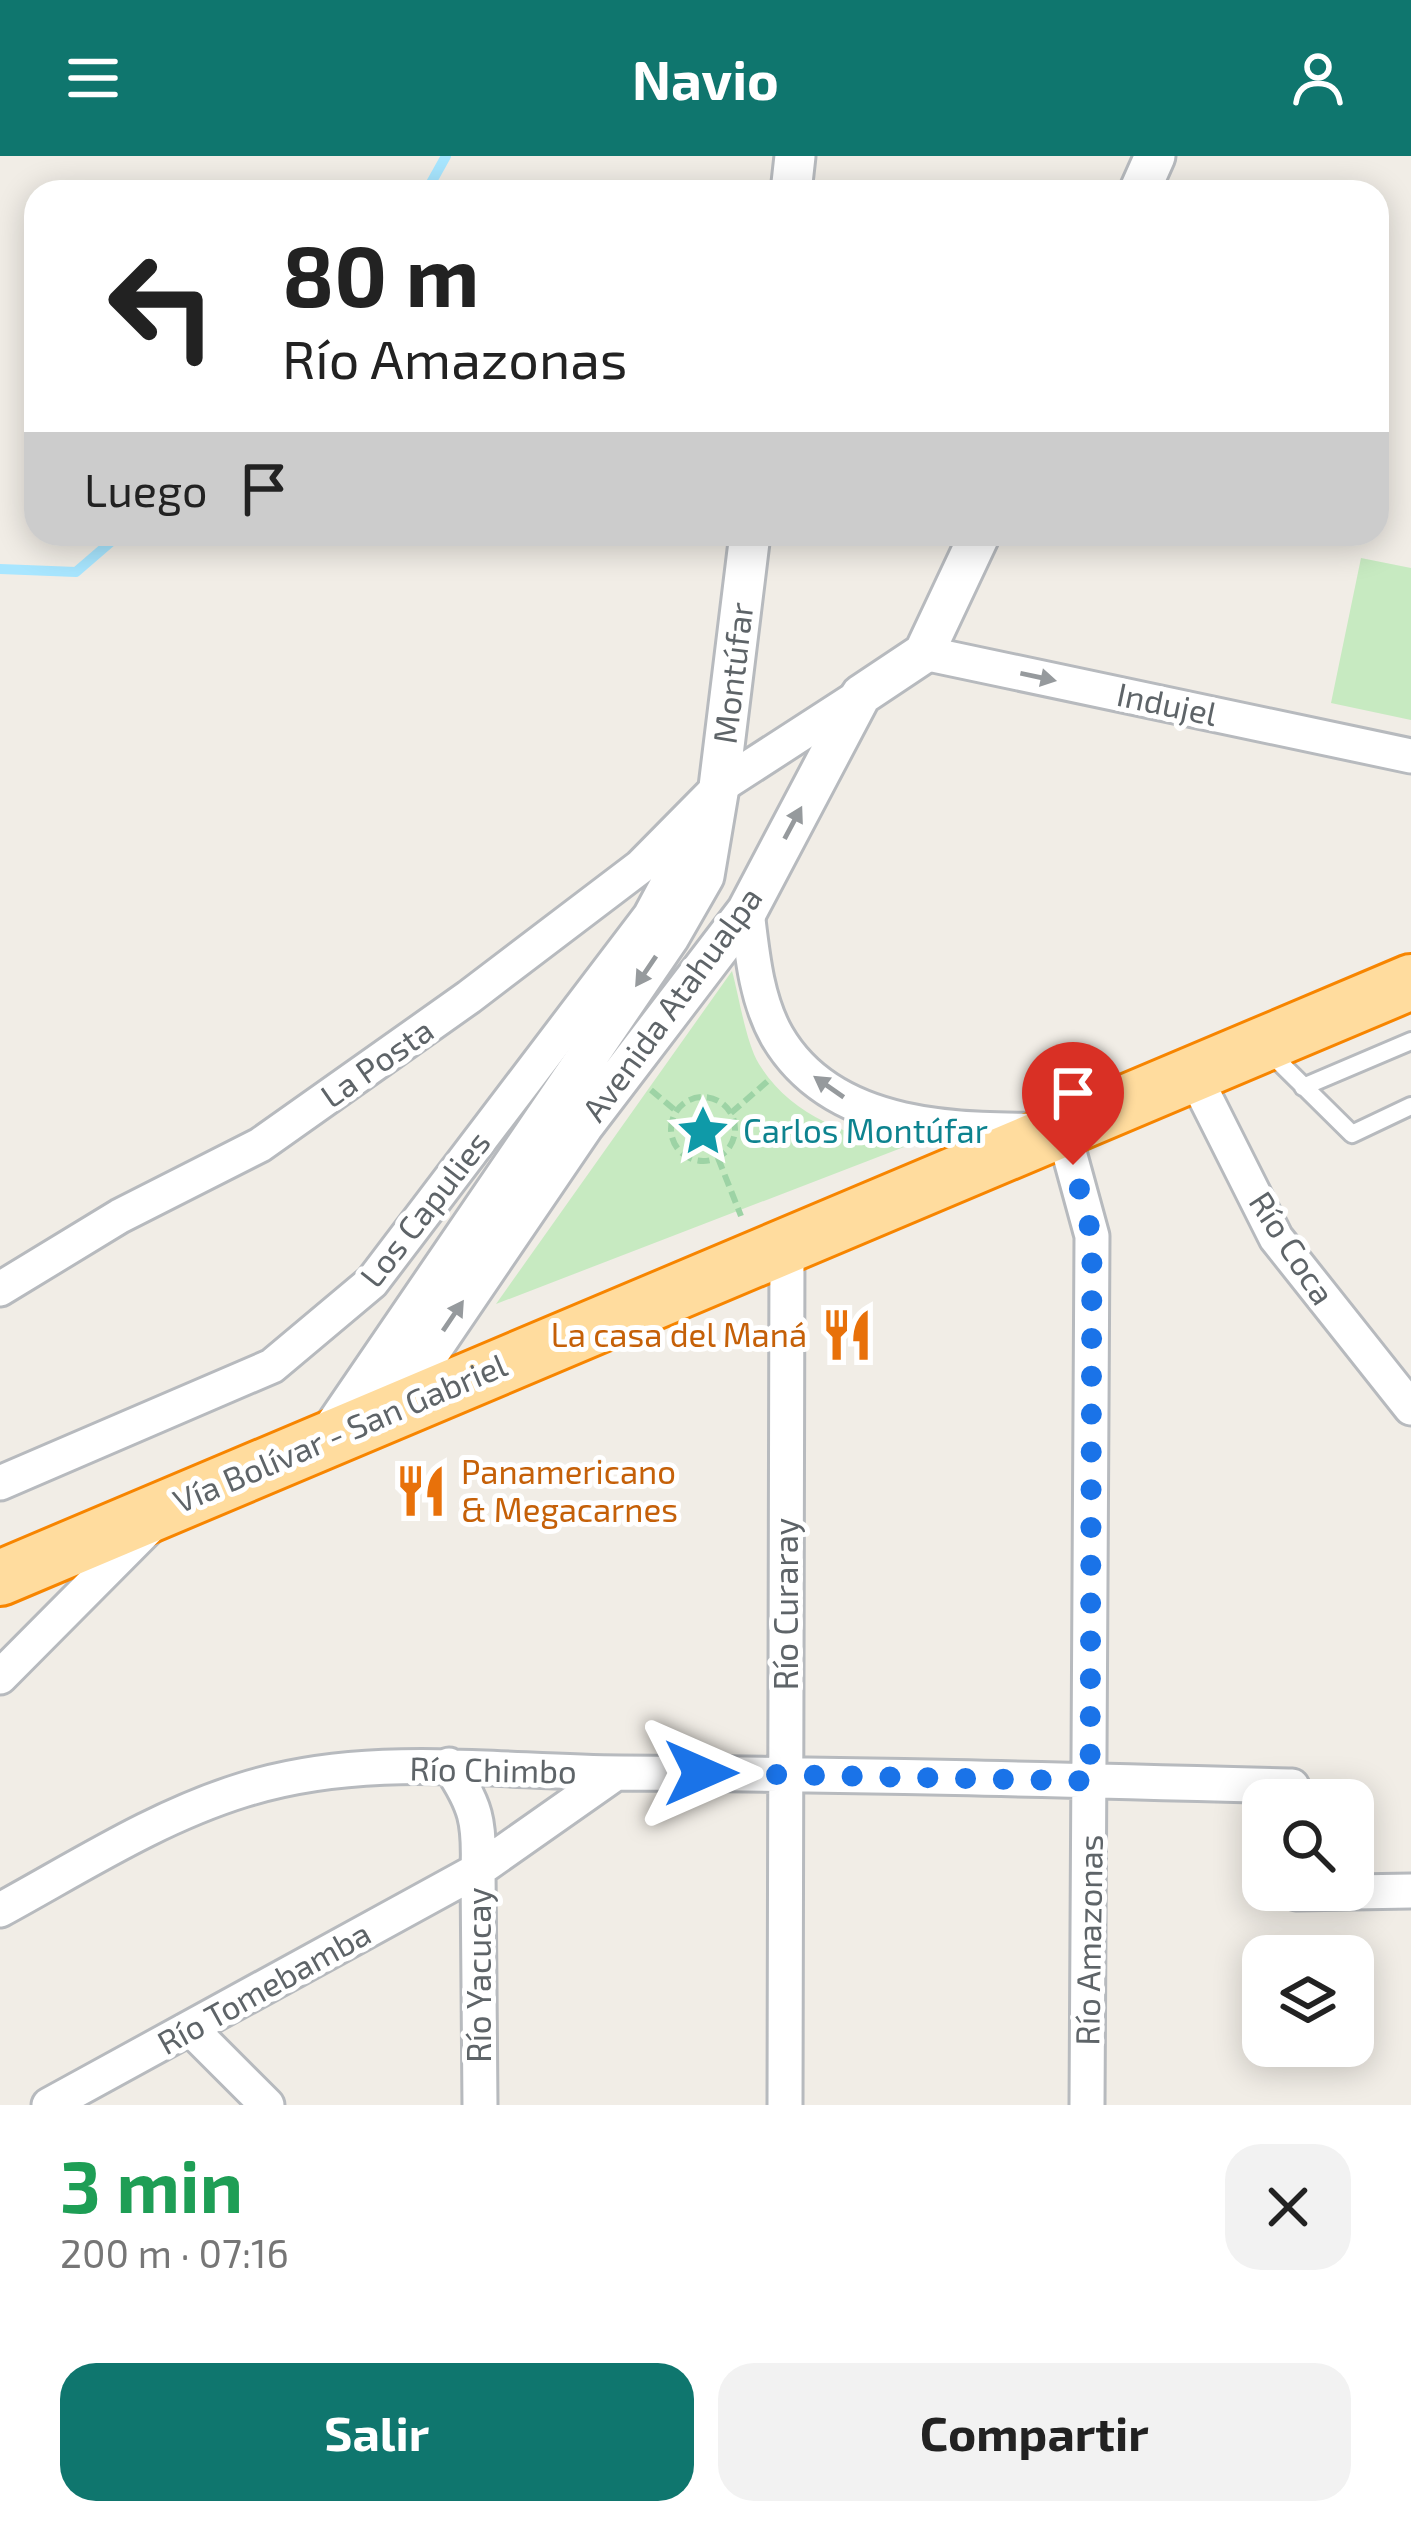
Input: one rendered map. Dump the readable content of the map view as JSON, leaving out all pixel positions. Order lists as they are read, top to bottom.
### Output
{
  "streets": {
    "highway": ["Vía Bolívar - San Gabriel"],
    "street": [
      "Montúfar",
      "Indujel",
      "Avenida Atahualpa",
      "La Posta",
      "Los Capulies",
      "Río Coca",
      "Río Curaray",
      "Río Chimbo",
      "Río Amazonas",
      "Río Yacucay",
      "Río Tomebamba"
    ]
  },
  "crossings": [
    ["Montúfar", "Avenida Atahualpa"],
    ["Montúfar", "La Posta"],
    ["Montúfar", "Los Capulies"],
    ["Indujel", "Avenida Atahualpa"],
    ["Avenida Atahualpa", "La Posta"],
    ["Avenida Atahualpa", "Los Capulies"],
    ["Avenida Atahualpa", "Vía Bolívar - San Gabriel"],
    ["La Posta", "Los Capulies"],
    ["Río Coca", "Vía Bolívar - San Gabriel"],
    ["Vía Bolívar - San Gabriel", "Río Curaray"],
    ["Vía Bolívar - San Gabriel", "Río Amazonas"],
    ["Río Curaray", "Río Chimbo"],
    ["Río Chimbo", "Río Amazonas"],
    ["Río Chimbo", "Río Yacucay"],
    ["Río Yacucay", "Río Tomebamba"]
  ],
  "one_way": ["Indujel"],
  "places": {
    "place": ["Carlos Montúfar"],
    "restaurant": ["La casa del Maná", "Panamericano & Megacarnes"]
  },
  "page": {
    "header": "Navio",
    "turn": ["80 m", "Río Amazonas"],
    "then": "Luego",
    "heading": ["3 min", "200 m · 07:16"],
    "buttons": ["Salir", "Compartir"]
  }
}
